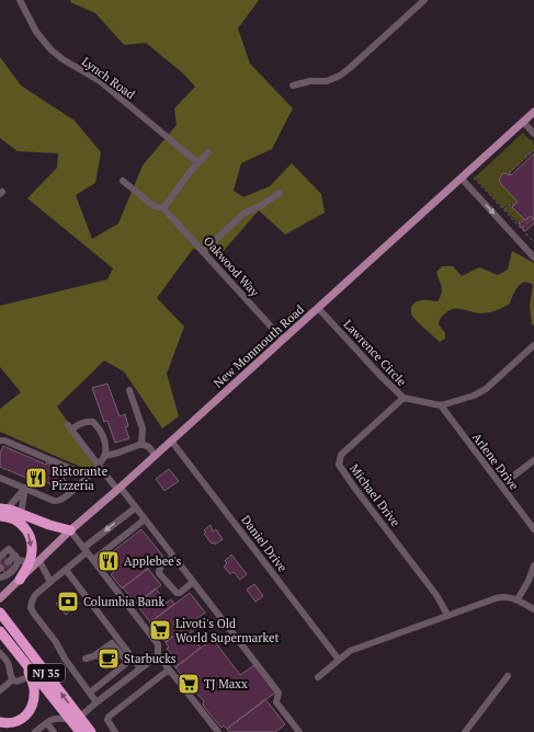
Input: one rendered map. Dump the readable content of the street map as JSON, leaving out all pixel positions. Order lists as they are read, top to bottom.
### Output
{
  "streets": {
    "highway": ["NJ 35"],
    "main road": ["New Monmouth Road"],
    "street": [
      "Lynch Road",
      "Oakwood Way",
      "Lawrence Circle",
      "Arlene Drive",
      "Michael Drive",
      "Daniel Drive"
    ]
  },
  "crossings": [
    ["Oakwood Way", "New Monmouth Road"],
    ["New Monmouth Road", "Lawrence Circle"],
    ["New Monmouth Road", "Daniel Drive"],
    ["Lawrence Circle", "Arlene Drive"],
    ["Lawrence Circle", "Michael Drive"]
  ],
  "places": {
    "restaurant": ["Ristorante Pizzeria", "Applebee's"],
    "bank": ["Columbia Bank"],
    "supermarket": ["Livoti's Old World Supermarket", "TJ Maxx"],
    "cafe": ["Starbucks"]
  }
}
